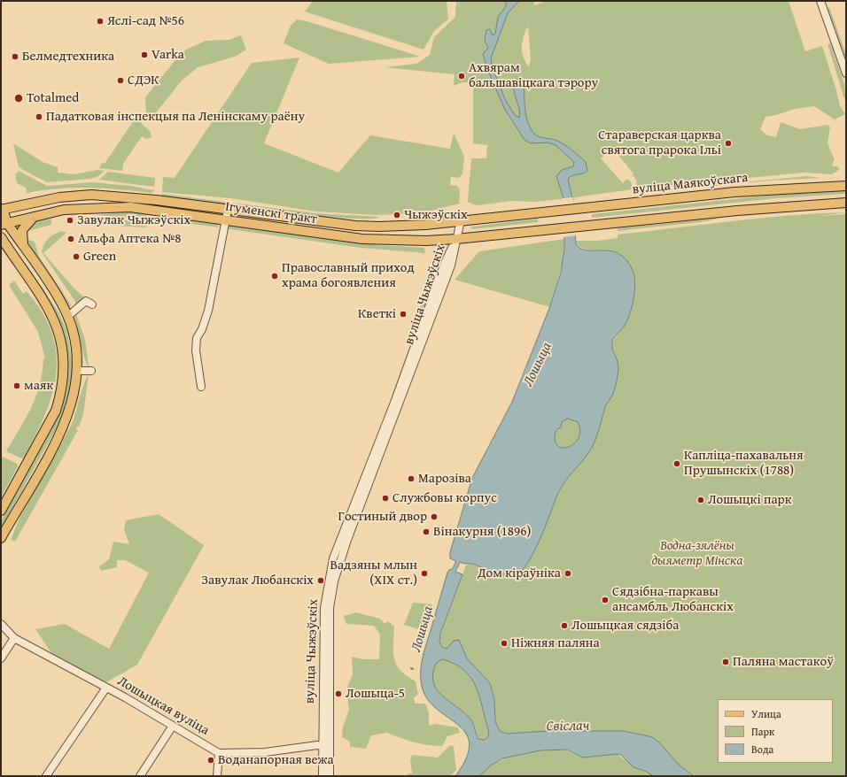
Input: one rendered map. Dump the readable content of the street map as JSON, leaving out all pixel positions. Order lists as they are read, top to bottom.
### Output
{
  "streets": {
    "main road": ["вуліца Маякоўскага", "Ігуменскі тракт"],
    "street": ["вуліца Чыжэўскіх", "Лошыцкая вуліца"]
  },
  "crossings": [
    ["вуліца Маякоўскага", "Ігуменскі тракт"],
    ["Ігуменскі тракт", "вуліца Чыжэўскіх"]
  ],
  "water": ["Лошыца", "Свіслач"],
  "parks": ["Водна-зялёны дыяметр Мінска"],
  "places": [
    "Яслі-сад №56",
    "Varka",
    "Белмедтехника",
    "Ахвярам бальшавіцкага тэрору",
    "СДЭК",
    "Totalmed",
    "Падатковая інспекцыя па Ленінскаму раёну",
    "Стараверская царква святога прарока Ільі",
    "Чыжэўскіх",
    "Завулак Чыжэўскіх",
    "Альфа Аптека №8",
    "Green",
    "Православный приход храма богоявления",
    "Кветкі",
    "маяк",
    "Капліца-пахавальня Прушынскіх (1788)",
    "Марозіва",
    "Службовы корпус",
    "Лошыцкі парк",
    "Гостиный двор",
    "Вінакурня (1896)",
    "Вадзяны млын (XIX ст.)",
    "Дом кіраўніка",
    "Завулак Любанскіх",
    "Сядзібна-паркавы ансамбль Любанскіх",
    "Лошыцкая сядзіба",
    "Ніжняя паляна",
    "Паляна мастакоў",
    "Лошыца-5",
    "Воданапорная вежа"
  ],
  "legend": ["Улица", "Парк", "Вода"]
}
